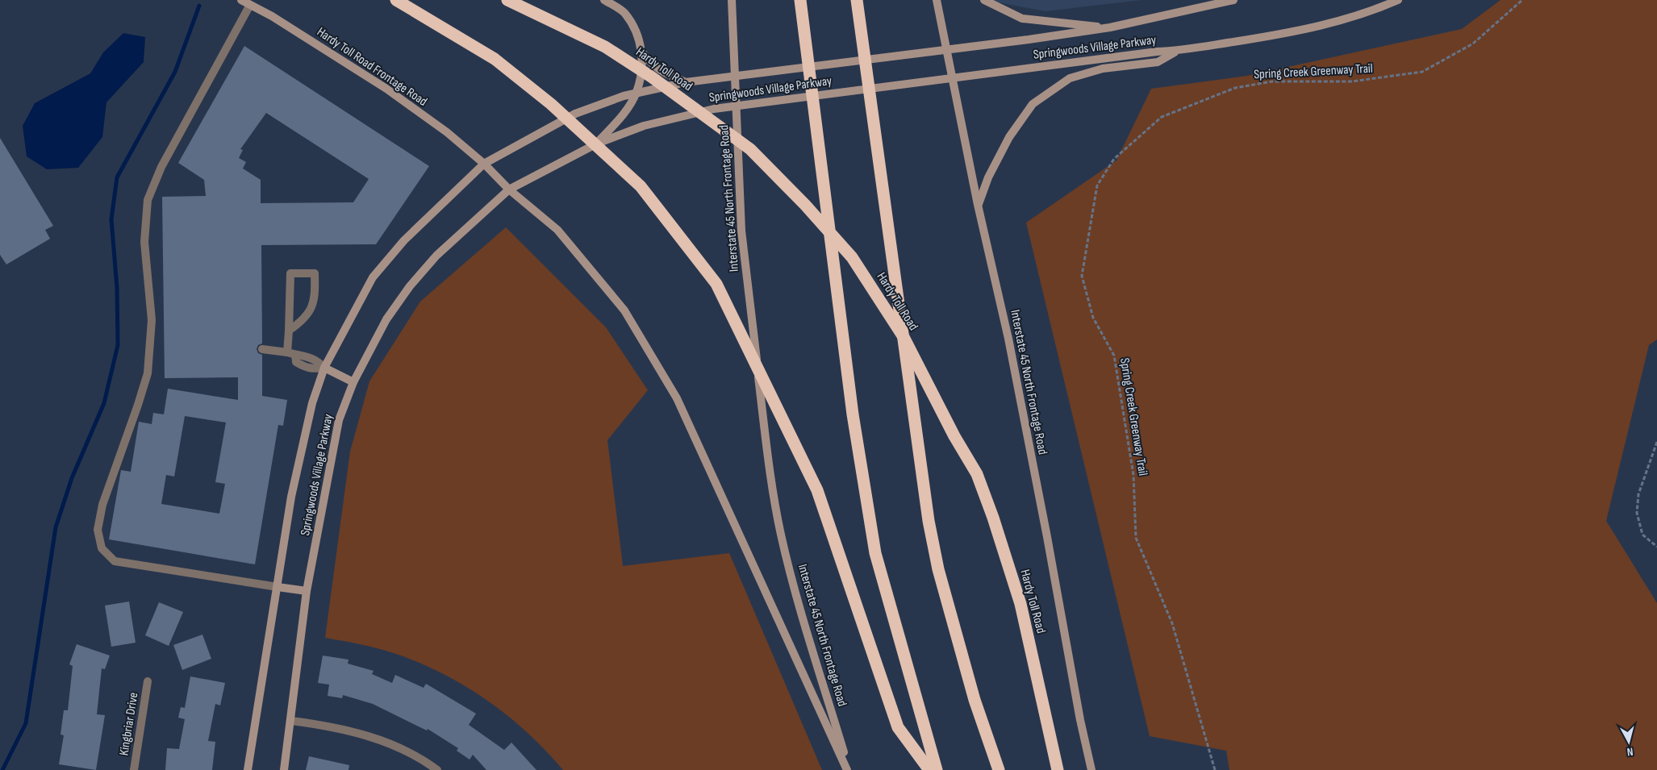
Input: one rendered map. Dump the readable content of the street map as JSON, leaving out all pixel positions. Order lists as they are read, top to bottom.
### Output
{
  "streets": {
    "highway": ["Hardy Toll Road"],
    "main road": ["Springwoods Village Parkway", "Hardy Toll Road Frontage Road", "Interstate 45 North Frontage Road"],
    "street": ["Kingbriar Drive"],
    "path": ["Spring Creek Greenway Trail"]
  },
  "crossings": [
    ["Springwoods Village Parkway", "Hardy Toll Road Frontage Road"],
    ["Springwoods Village Parkway", "Interstate 45 North Frontage Road"],
    ["Hardy Toll Road Frontage Road", "Interstate 45 North Frontage Road"]
  ],
  "north": "bottom"
}
